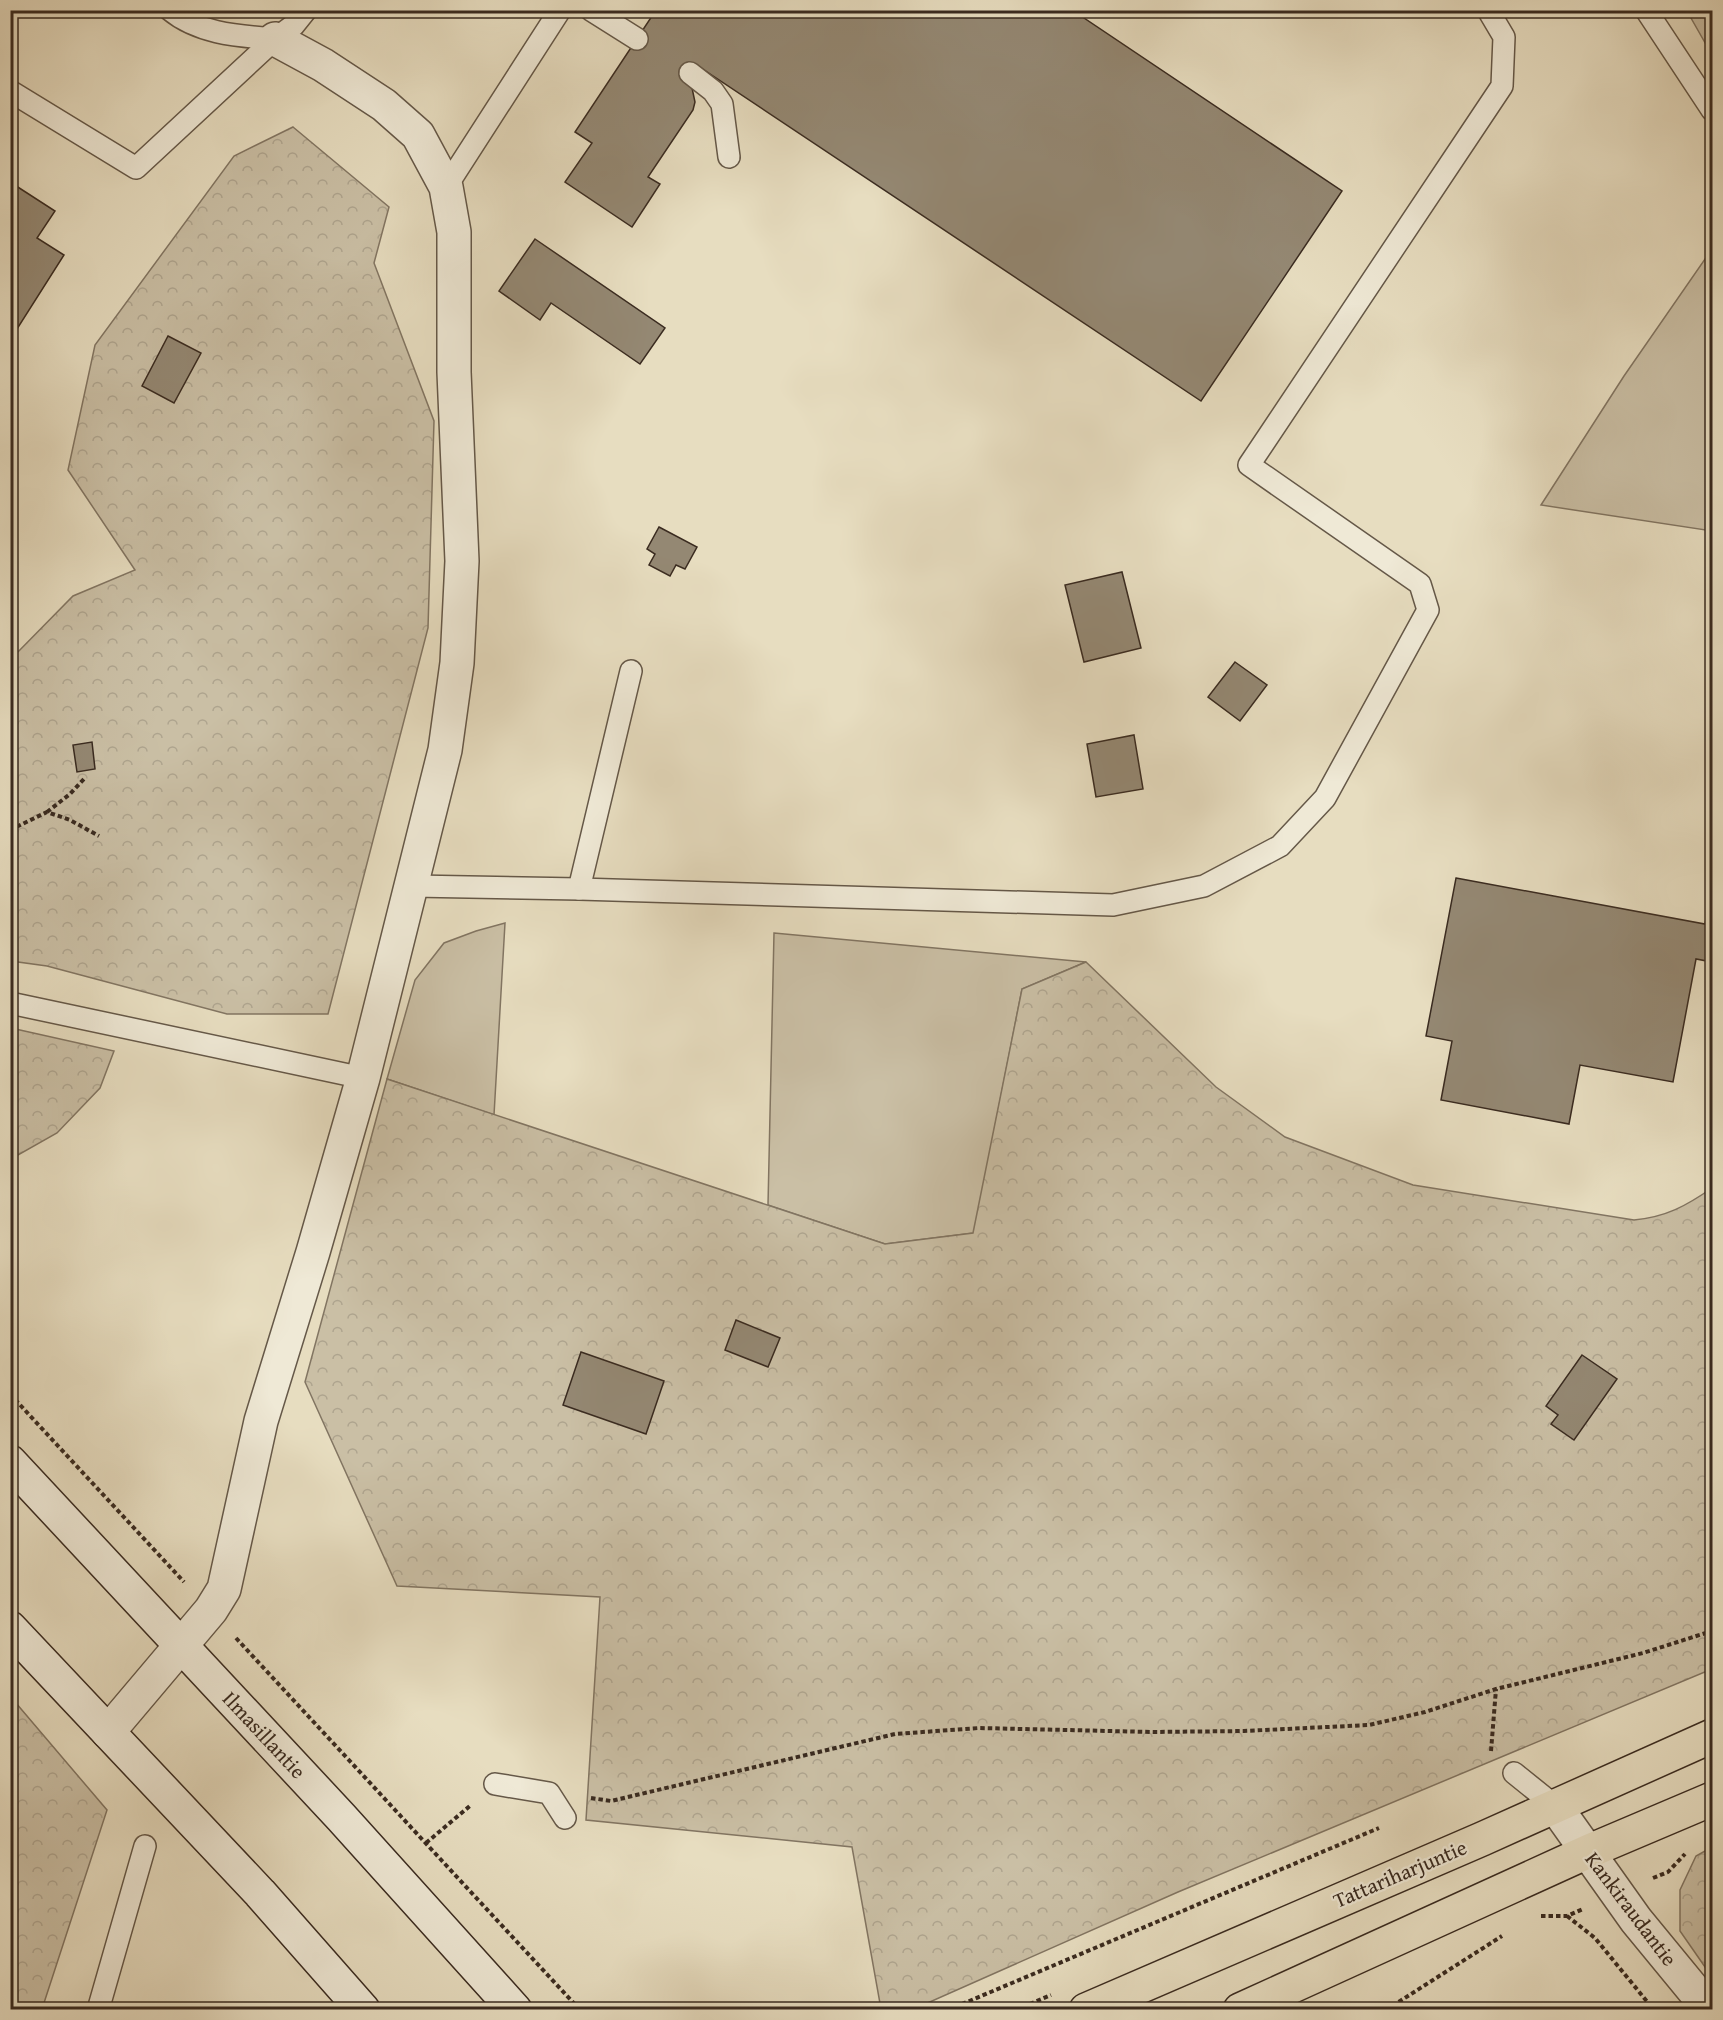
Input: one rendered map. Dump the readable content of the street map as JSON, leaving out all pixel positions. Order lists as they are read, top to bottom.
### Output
{
  "streets": {
    "main road": ["Tattariharjuntie"],
    "street": ["Ilmasillantie", "Kankiraudantie"]
  },
  "crossings": [
    ["Tattariharjuntie", "Kankiraudantie"]
  ]
}
